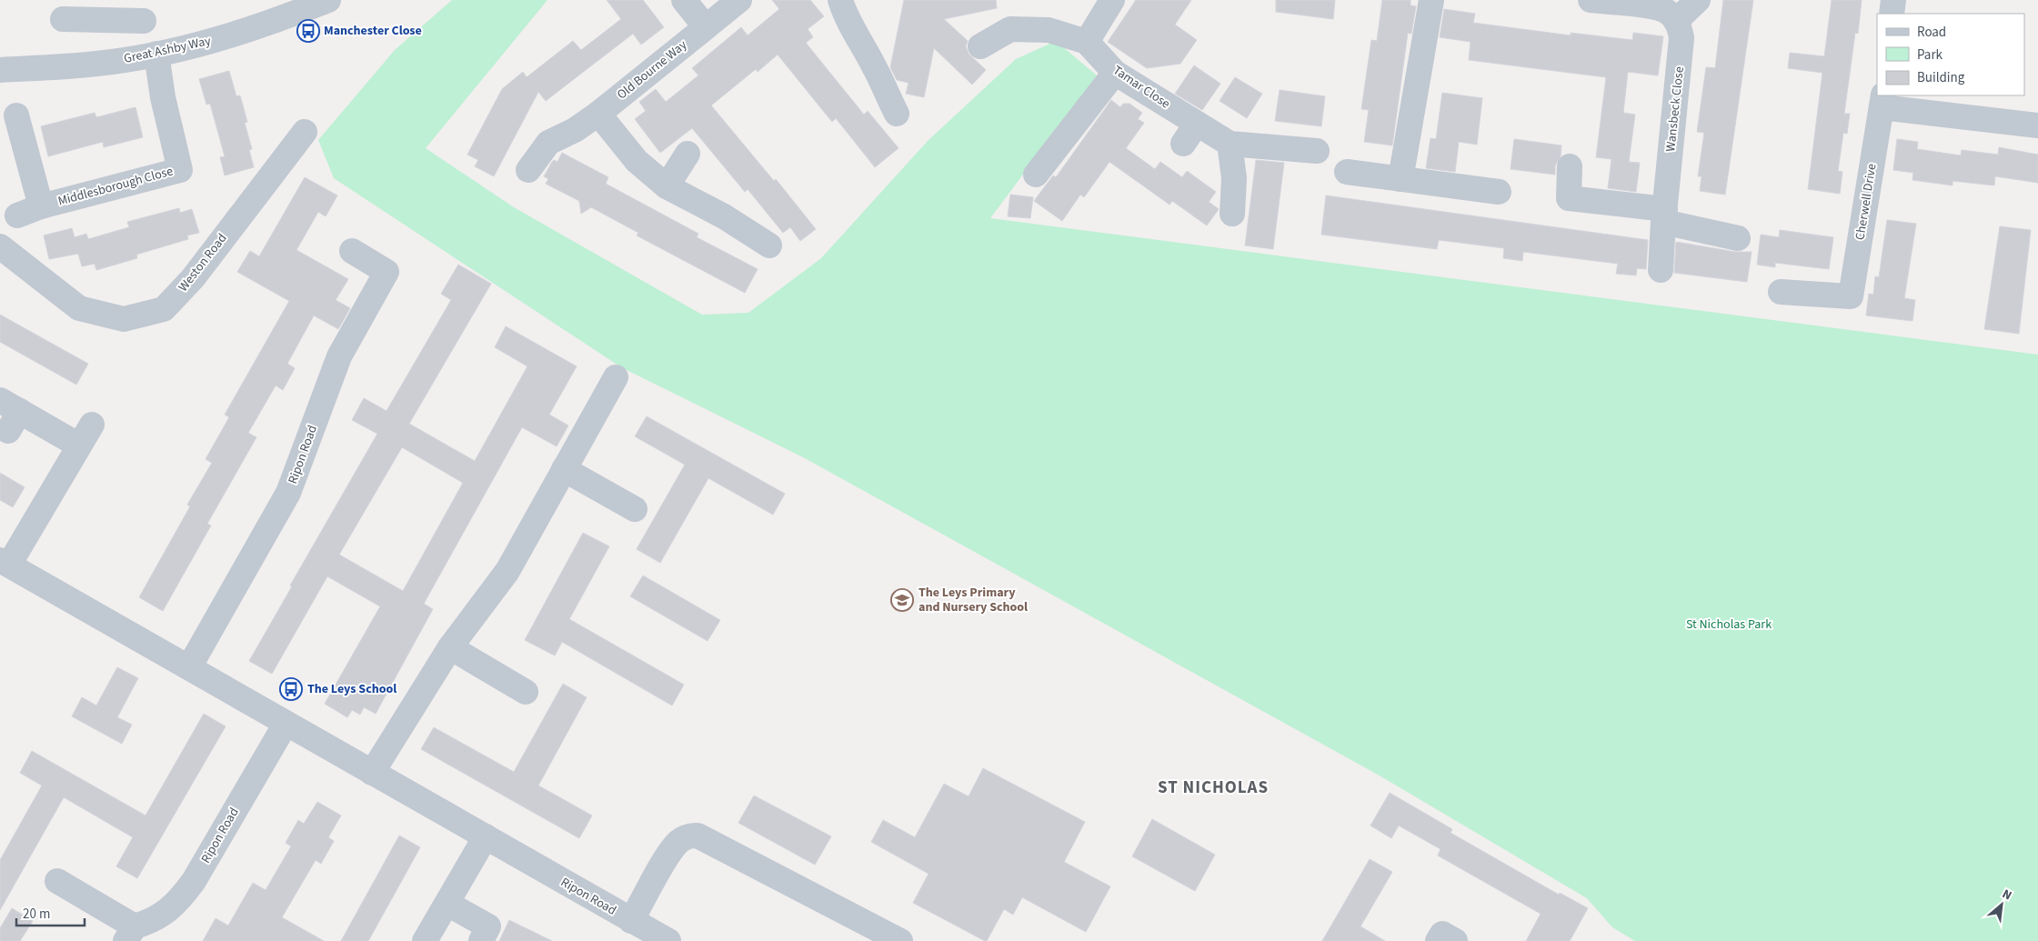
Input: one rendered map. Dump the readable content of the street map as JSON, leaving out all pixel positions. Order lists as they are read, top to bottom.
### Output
{
  "streets": {
    "street": [
      "Great Ashby Way",
      "Old Bourne Way",
      "Tamar Close",
      "Wansbeck Close",
      "Middlesborough Close",
      "Cherwell Drive",
      "Weston Road",
      "Ripon Road"
    ]
  },
  "crossings": [
    ["Great Ashby Way", "Middlesborough Close"]
  ],
  "districts": ["ST NICHOLAS"],
  "parks": ["St Nicholas Park"],
  "places": {
    "bus stop": ["Manchester Close", "The Leys School"],
    "school or university": ["The Leys Primary and Nursery School"]
  },
  "legend": ["Road", "Park", "Building"],
  "scale_bar": "20 m",
  "north": "top right"
}
